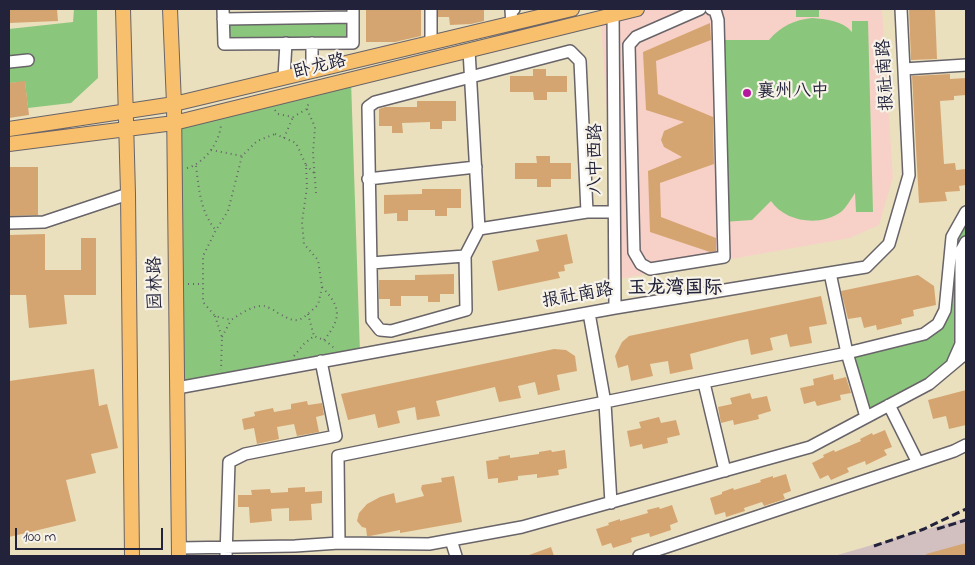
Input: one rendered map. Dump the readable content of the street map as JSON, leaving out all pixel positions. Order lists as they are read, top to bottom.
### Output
{
  "streets": {
    "main road": ["卧龙路", "园林路"],
    "street": ["报社南路", "八中西路"]
  },
  "crossings": [
    ["卧龙路", "八中西路"],
    ["卧龙路", "园林路"],
    ["报社南路", "八中西路"],
    ["报社南路", "园林路"]
  ],
  "districts": ["玉龙湾国际"],
  "places": ["襄州八中"],
  "scale_bar": "100 m"
}
